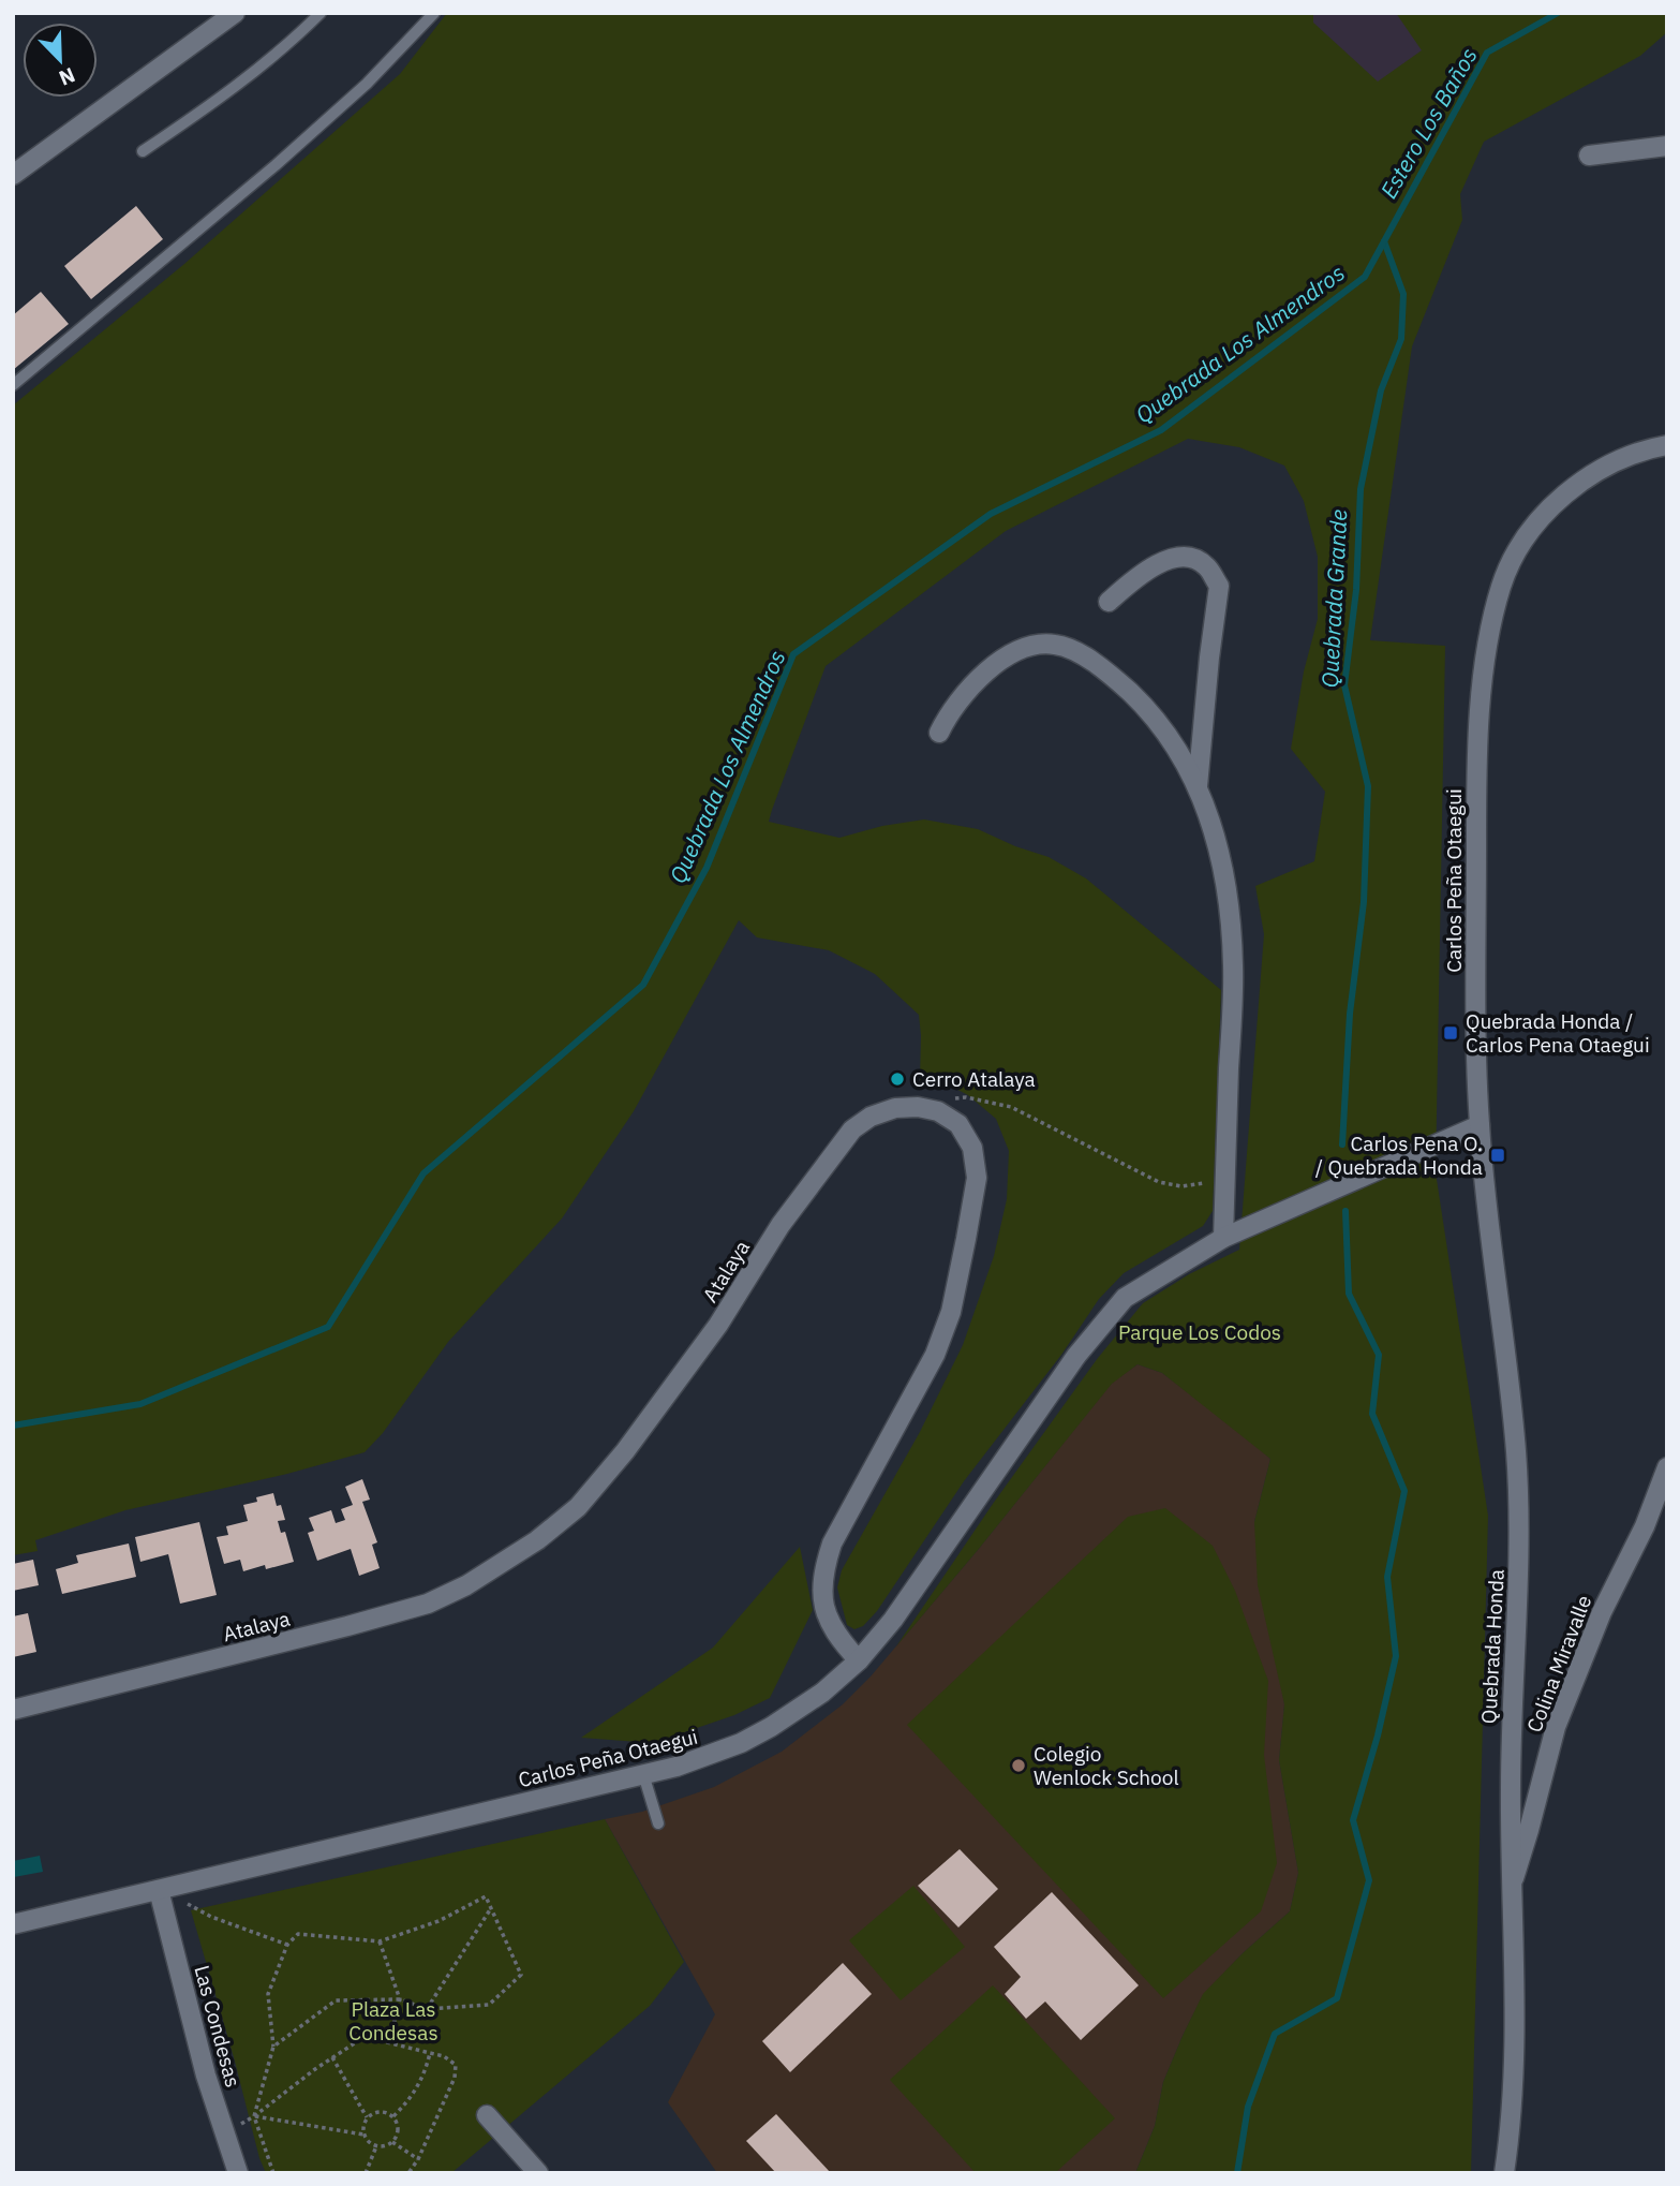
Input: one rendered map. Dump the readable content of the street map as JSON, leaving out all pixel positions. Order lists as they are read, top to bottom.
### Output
{
  "streets": {
    "street": [
      "Carlos Peña Otaegui",
      "Atalaya",
      "Quebrada Honda",
      "Colina Miravalle",
      "Las Condesas"
    ]
  },
  "crossings": [
    ["Carlos Peña Otaegui", "Atalaya"],
    ["Carlos Peña Otaegui", "Quebrada Honda"],
    ["Carlos Peña Otaegui", "Las Condesas"],
    ["Quebrada Honda", "Colina Miravalle"]
  ],
  "water": ["Estero Los Baños", "Quebrada Los Almendros", "Quebrada Grande"],
  "parks": ["Parque Los Codos", "Plaza Las Condesas"],
  "places": {
    "transit": ["Quebrada Honda / Carlos Pena Otaegui", "Carlos Pena O. / Quebrada Honda"],
    "other": ["Cerro Atalaya", "Colegio Wenlock School"]
  },
  "north": "bottom right"
}
